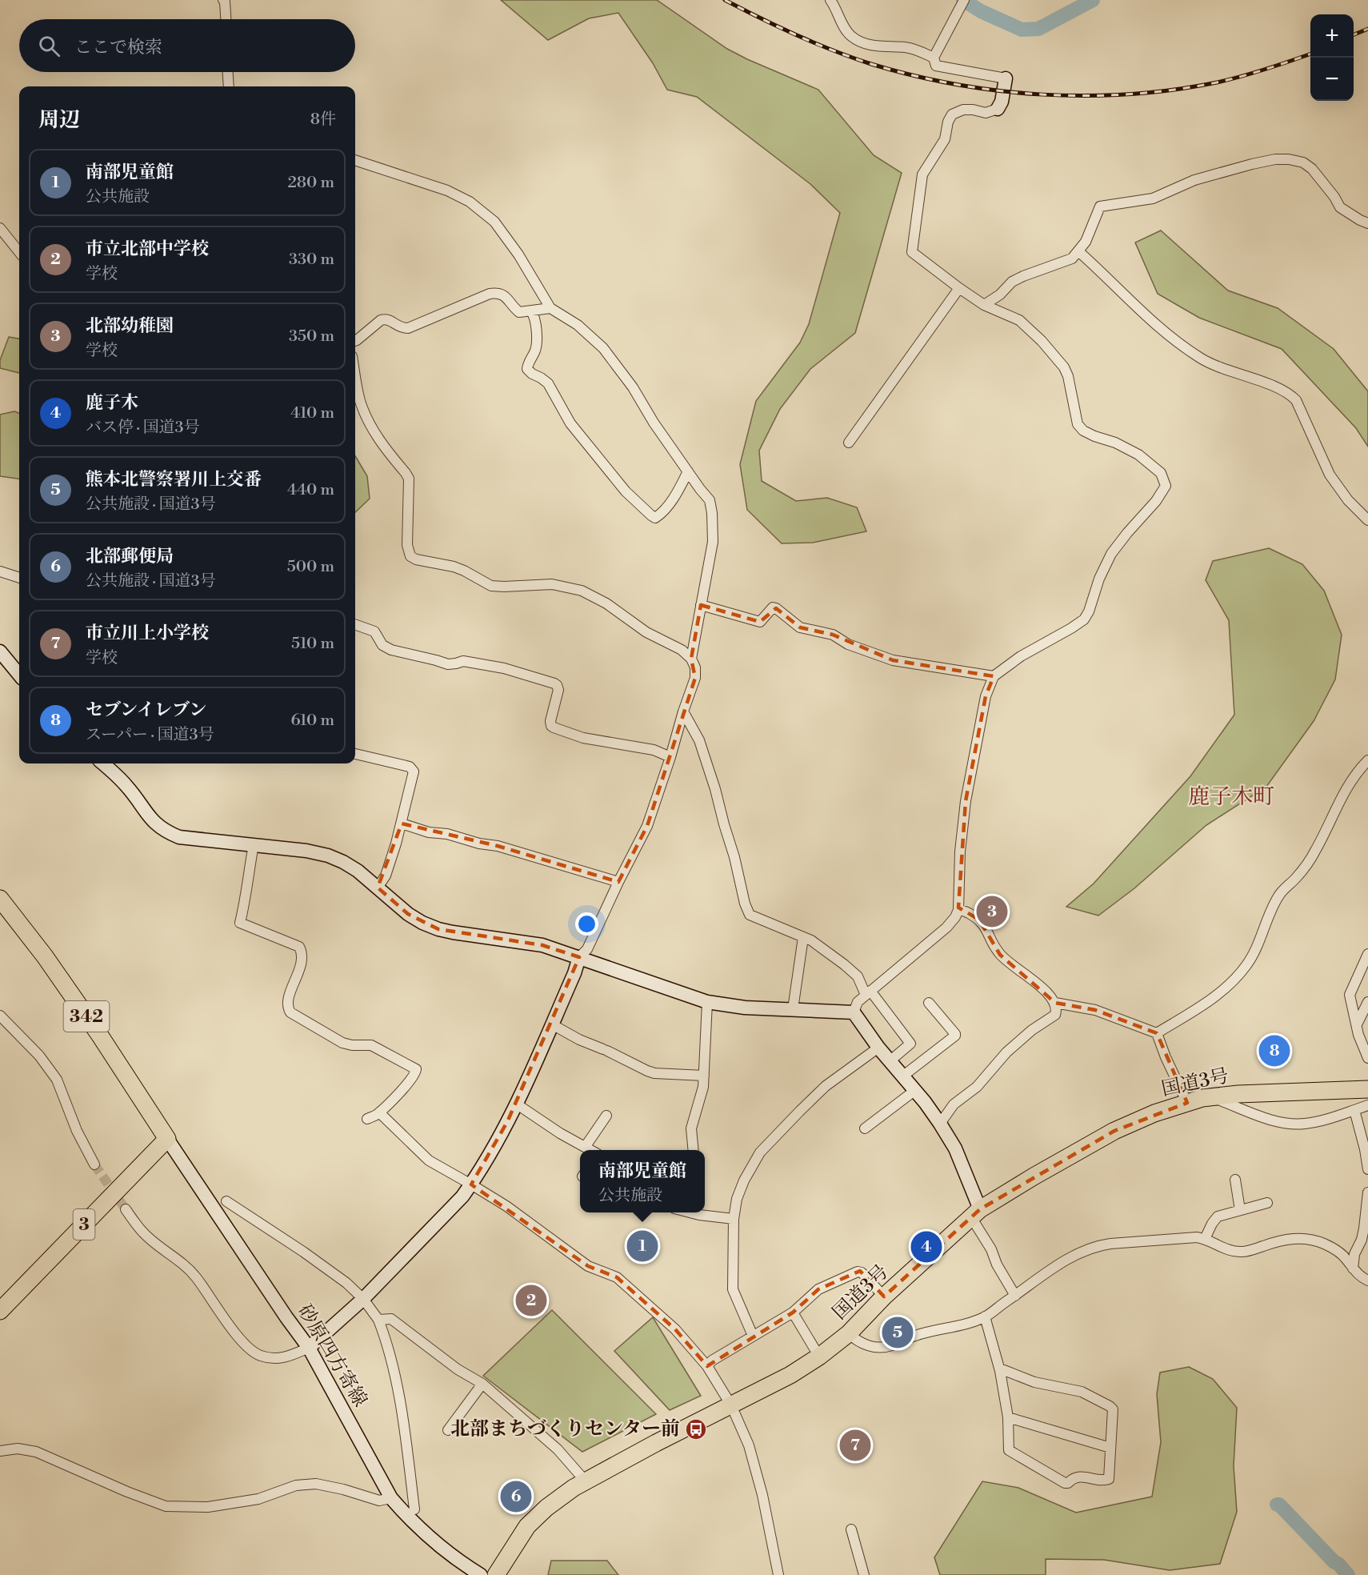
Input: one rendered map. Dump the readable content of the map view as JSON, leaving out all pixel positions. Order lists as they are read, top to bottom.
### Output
{
  "streets": {
    "highway": ["342", "国道3号", "3"],
    "street": ["砂原四方寄線"]
  },
  "crossings": [
    ["342", "3"],
    ["342", "砂原四方寄線"],
    ["3", "砂原四方寄線"]
  ],
  "districts": ["鹿子木町"],
  "places": {
    "bus stop": ["北部まちづくりセンター前"]
  },
  "page": {
    "map_buttons": ["+", "−"],
    "search": "ここで検索",
    "heading": ["周辺", "8件"],
    "list": [
      {
        "mark": "1",
        "name": "南部児童館",
        "note": "公共施設",
        "value": "280 m"
      },
      {
        "mark": "2",
        "name": "市立北部中学校",
        "note": "学校",
        "value": "330 m"
      },
      {
        "mark": "3",
        "name": "北部幼稚園",
        "note": "学校",
        "value": "350 m"
      },
      {
        "mark": "4",
        "name": "鹿子木",
        "note": "バス停 · 国道3号",
        "value": "410 m"
      },
      {
        "mark": "5",
        "name": "熊本北警察署川上交番",
        "note": "公共施設 · 国道3号",
        "value": "440 m"
      },
      {
        "mark": "6",
        "name": "北部郵便局",
        "note": "公共施設 · 国道3号",
        "value": "500 m"
      },
      {
        "mark": "7",
        "name": "市立川上小学校",
        "note": "学校",
        "value": "510 m"
      },
      {
        "mark": "8",
        "name": "セブンイレブン",
        "note": "スーパー · 国道3号",
        "value": "610 m"
      }
    ],
    "pins": [
      "3",
      "8",
      "1",
      "4",
      "2",
      "5",
      "7",
      "6"
    ],
    "popup": ["南部児童館", "公共施設"]
  }
}
